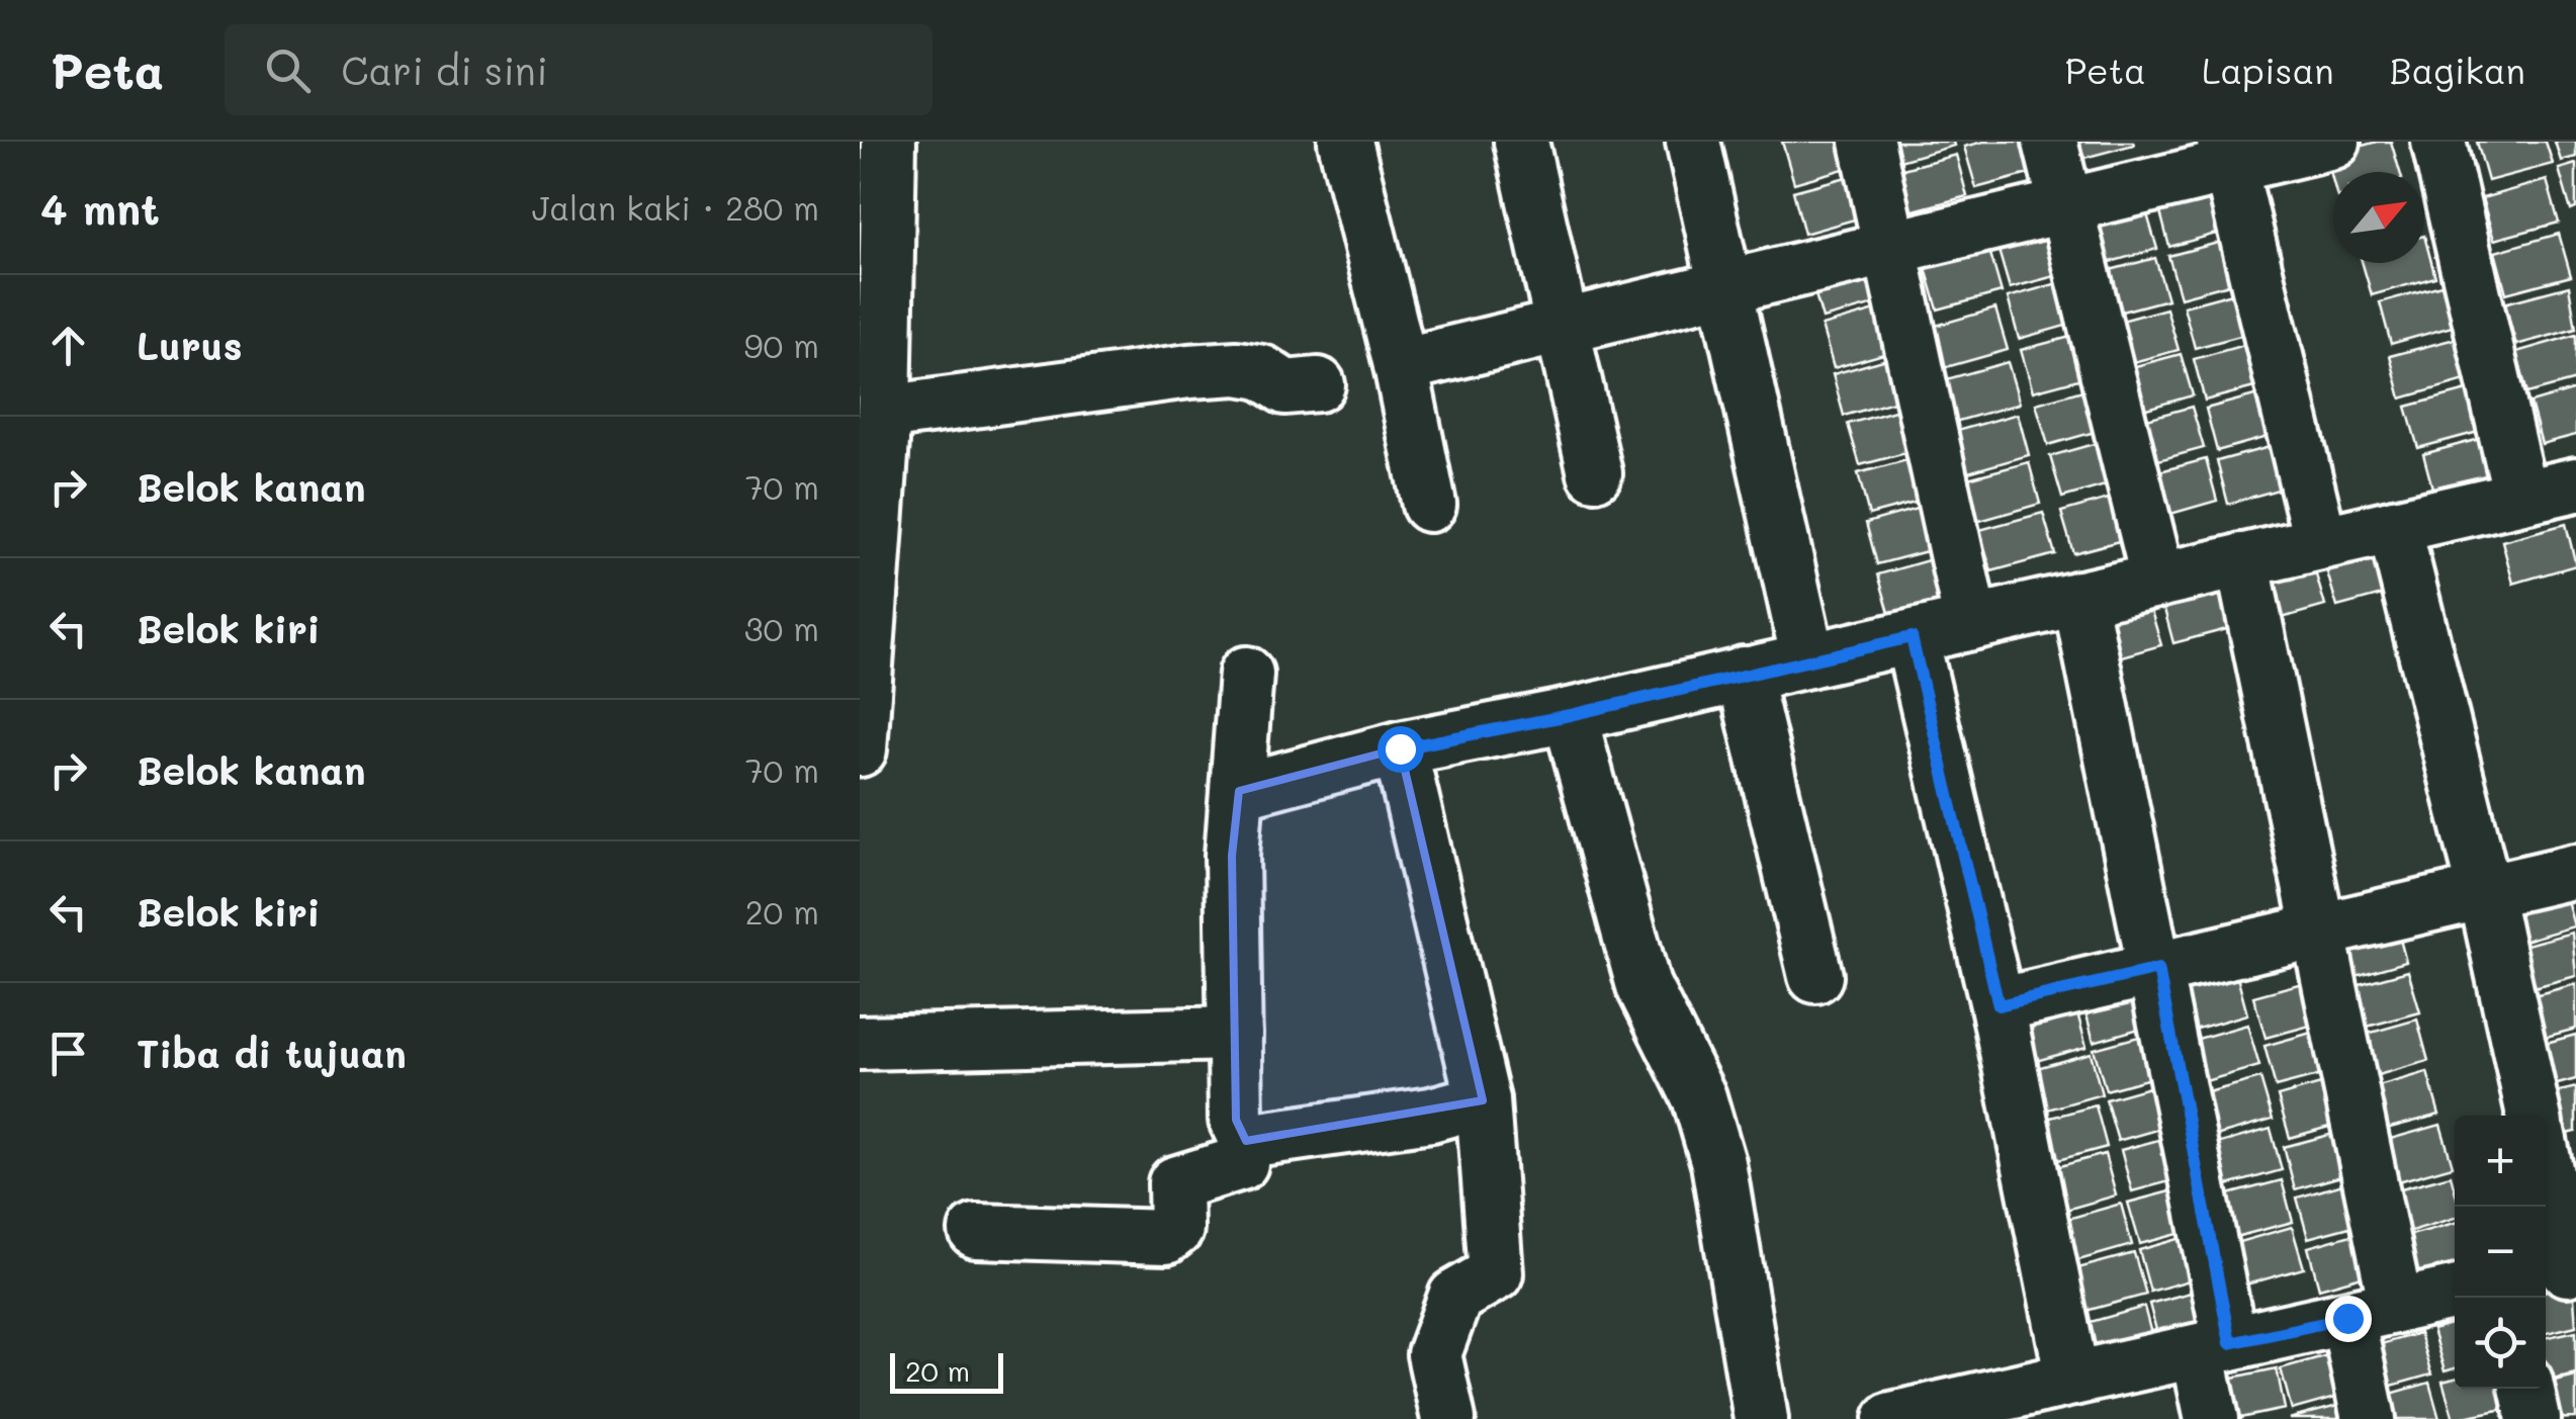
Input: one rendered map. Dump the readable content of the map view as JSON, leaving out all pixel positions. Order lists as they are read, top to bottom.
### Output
{
  "scale_bar": "20 m",
  "north": "top right",
  "page": {
    "header": "Peta",
    "search": "Cari di sini",
    "nav": ["Peta", "Lapisan", "Bagikan"],
    "heading": ["4 mnt", "Jalan kaki · 280 m"],
    "list": [
      ["Lurus", "90 m"],
      ["Belok kanan", "70 m"],
      ["Belok kiri", "30 m"],
      ["Belok kanan", "70 m"],
      ["Belok kiri", "20 m"],
      "Tiba di tujuan"
    ],
    "map_buttons": ["+", "−"],
    "scale": "20 m"
  }
}
